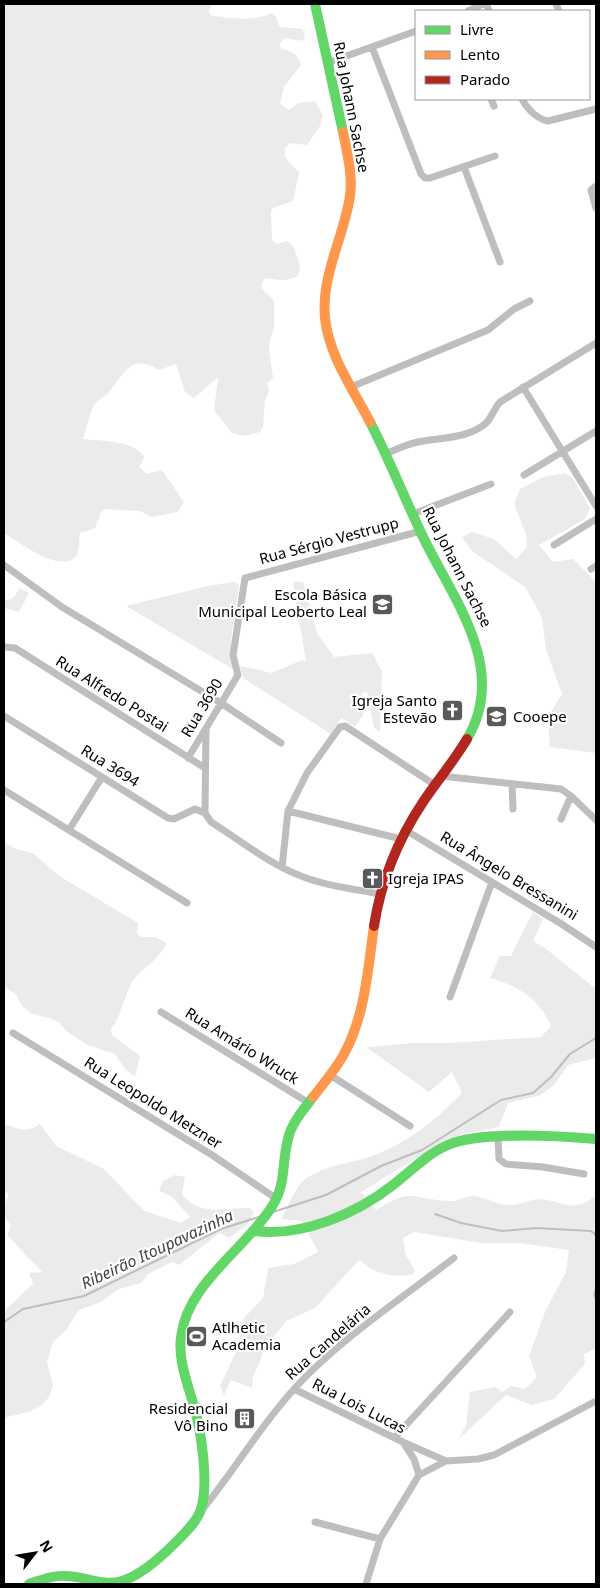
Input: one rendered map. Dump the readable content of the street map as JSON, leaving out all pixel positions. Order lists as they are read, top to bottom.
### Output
{
  "streets": {
    "street": [
      "Rua Johann Sachse",
      "Rua Sérgio Vestrupp",
      "Rua Alfredo Postai",
      "Rua 3690",
      "Rua 3694",
      "Rua Ângelo Bressanini",
      "Rua Amário Wruck",
      "Rua Leopoldo Metzner",
      "Rua Candelária",
      "Rua Lois Lucas"
    ]
  },
  "crossings": [
    ["Rua Johann Sachse", "Rua Sérgio Vestrupp"],
    ["Rua Johann Sachse", "Rua Ângelo Bressanini"],
    ["Rua Johann Sachse", "Rua Amário Wruck"],
    ["Rua Johann Sachse", "Rua Leopoldo Metzner"],
    ["Rua Johann Sachse", "Rua Candelária"],
    ["Rua Sérgio Vestrupp", "Rua 3690"],
    ["Rua Alfredo Postai", "Rua 3690"],
    ["Rua Candelária", "Rua Lois Lucas"]
  ],
  "water": ["Ribeirão Itoupavazinha"],
  "places": {
    "school or university": ["Escola Básica Municipal Leoberto Leal", "Cooepe"],
    "church": ["Igreja Santo Estevão", "Igreja IPAS"],
    "sports": ["Atlhetic Academia"],
    "building": ["Residencial Vô Bino"]
  },
  "legend": ["Livre", "Lento", "Parado"],
  "north": "top right"
}
